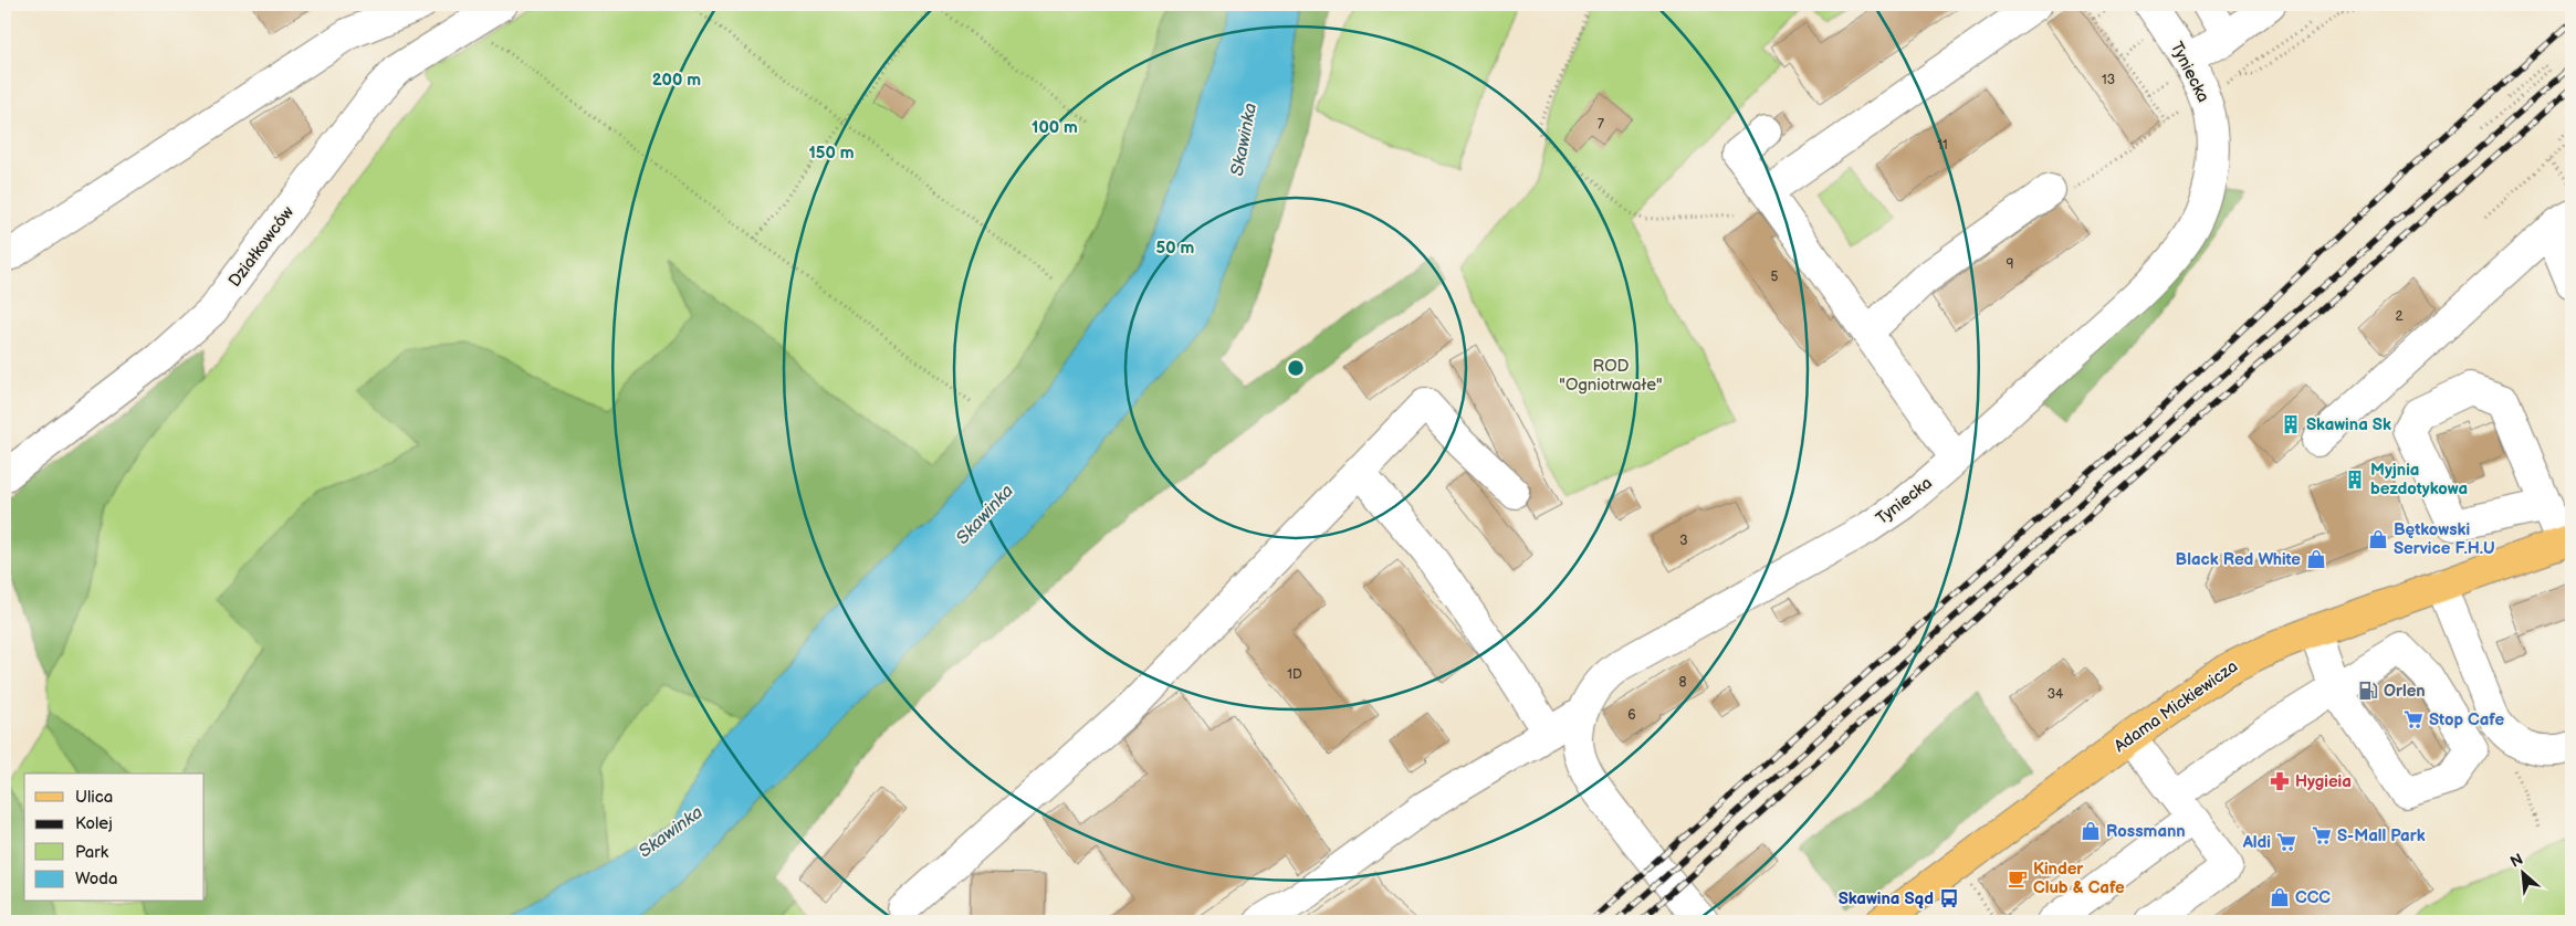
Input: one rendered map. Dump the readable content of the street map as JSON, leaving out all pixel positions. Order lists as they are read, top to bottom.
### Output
{
  "streets": {
    "main road": ["Adama Mickiewicza"],
    "street": ["Tyniecka", "Działkowców"]
  },
  "water": ["Skawinka"],
  "parks": ["ROD \"Ogniotrwałe\""],
  "places": {
    "building": ["Skawina Sk", "Myjnia bezdotykowa"],
    "shop": [
      "Bętkowski Service F.H.U",
      "Black Red White",
      "Rossmann",
      "CCC"
    ],
    "fuel station": ["Orlen"],
    "supermarket": ["Stop Cafe", "S-Mall Park", "Aldi"],
    "pharmacy": ["Hygieia"],
    "cafe": ["Kinder Club & Cafe"],
    "bus stop": ["Skawina Sąd"]
  },
  "house_numbers": [
    "13",
    "7",
    "11",
    "9",
    "5",
    "2",
    "3",
    "1D",
    "8",
    "34",
    "6"
  ],
  "legend": [
    "Ulica",
    "Kolej",
    "Park",
    "Woda"
  ],
  "north": "top left",
  "rings": [
    "200 m",
    "100 m",
    "150 m",
    "50 m"
  ]
}
